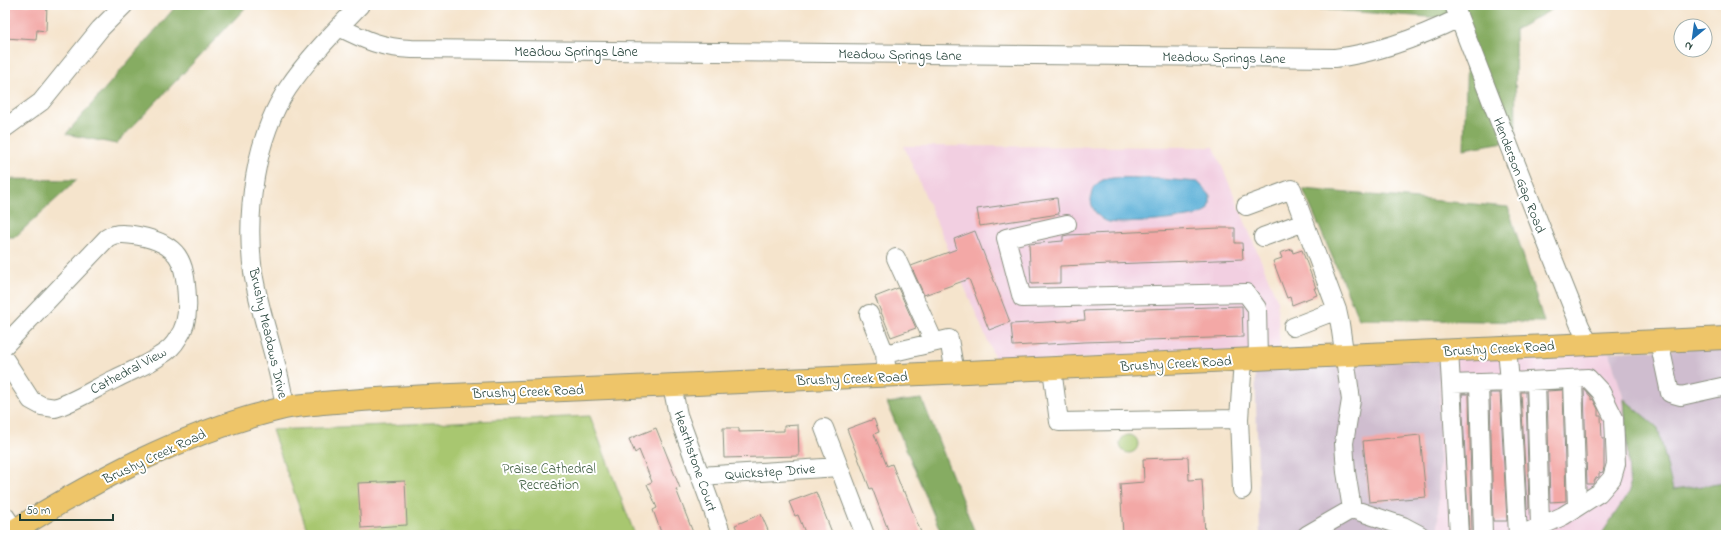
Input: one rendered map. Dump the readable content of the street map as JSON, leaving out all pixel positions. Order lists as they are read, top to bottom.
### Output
{
  "streets": {
    "main road": ["Brushy Creek Road"],
    "street": [
      "Meadow Springs Lane",
      "Henderson Gap Road",
      "Brushy Meadows Drive",
      "Cathedral View",
      "Hearthstone Court",
      "Quickstep Drive"
    ]
  },
  "crossings": [
    ["Meadow Springs Lane", "Henderson Gap Road"],
    ["Meadow Springs Lane", "Brushy Meadows Drive"],
    ["Henderson Gap Road", "Brushy Creek Road"],
    ["Brushy Meadows Drive", "Brushy Creek Road"],
    ["Brushy Creek Road", "Hearthstone Court"],
    ["Hearthstone Court", "Quickstep Drive"]
  ],
  "parks": ["Praise Cathedral Recreation"],
  "scale_bar": "50 m",
  "north": "bottom left"
}
